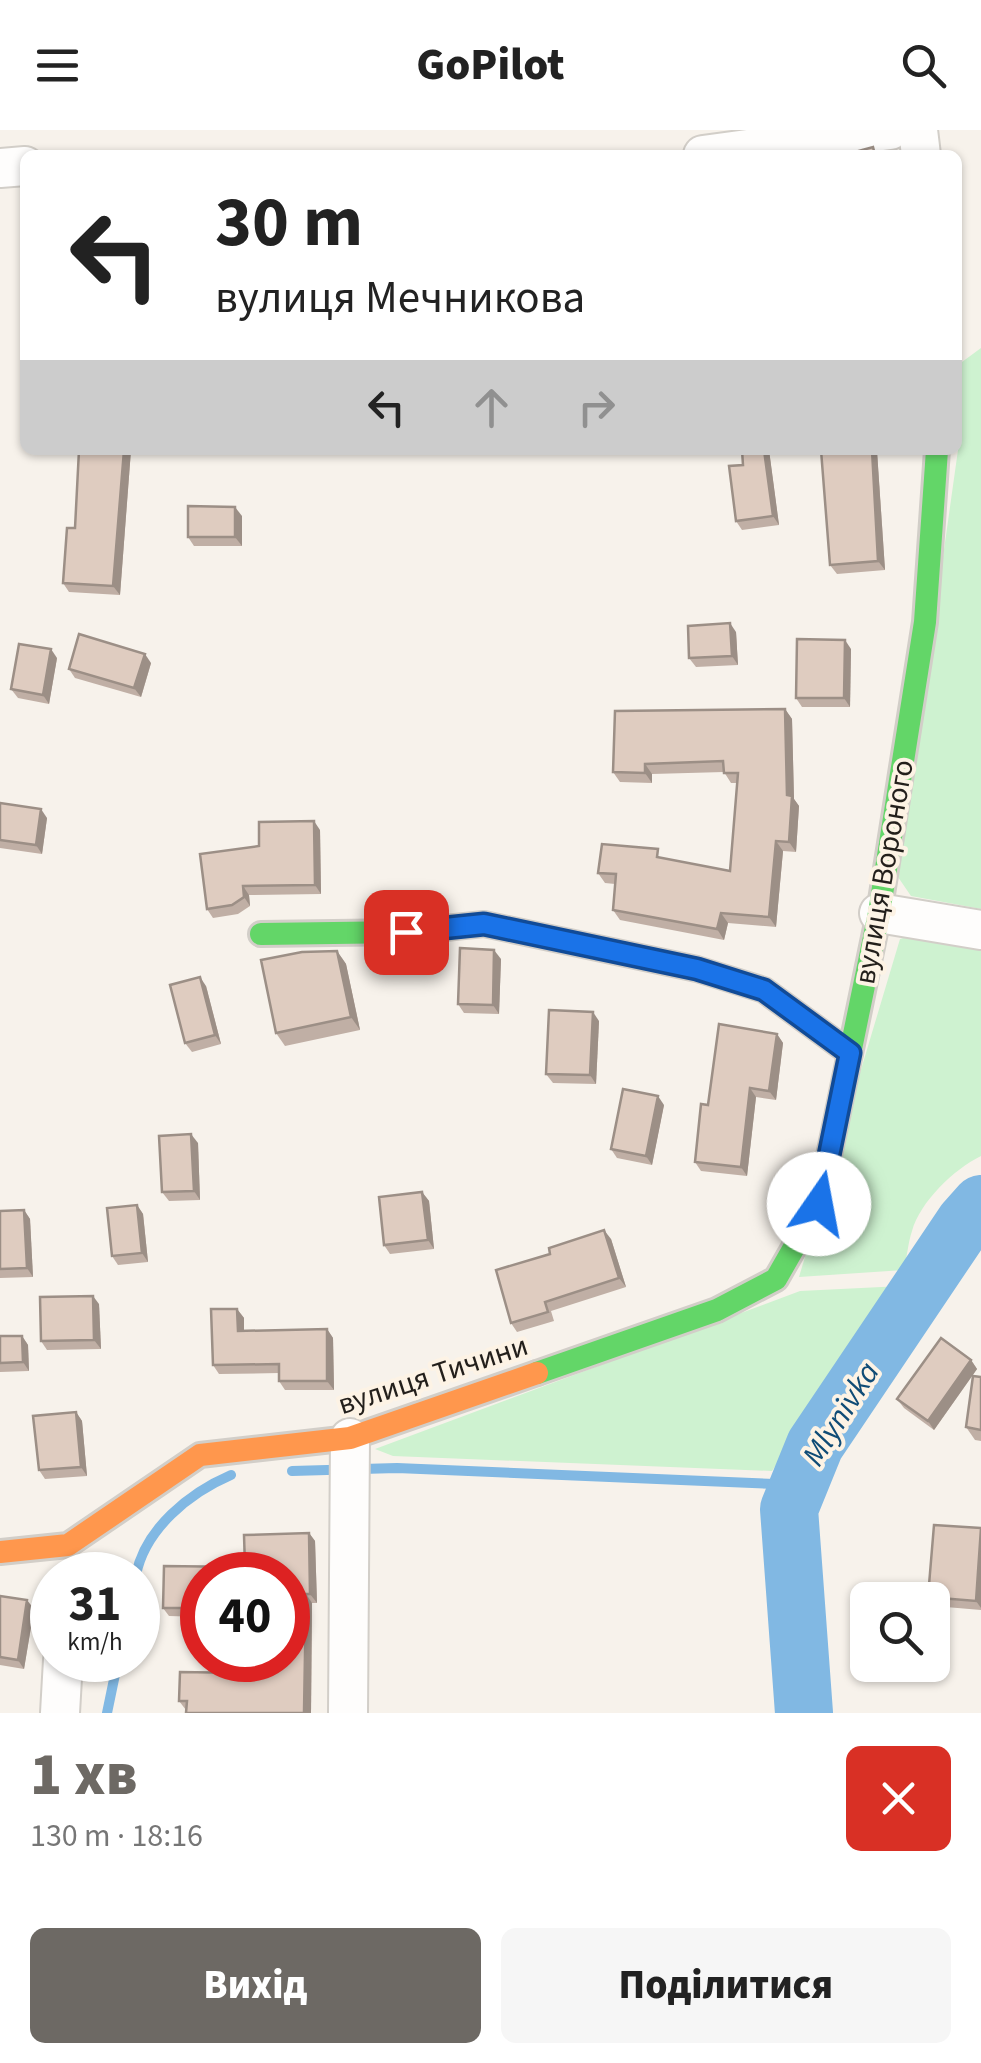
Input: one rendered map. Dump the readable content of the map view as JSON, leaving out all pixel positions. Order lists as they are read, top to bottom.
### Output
{
  "streets": {
    "street": ["вулиця Вороного", "вулиця Тичини"]
  },
  "crossings": [
    ["вулиця Вороного", "вулиця Тичини"]
  ],
  "water": ["Mlynivka"],
  "page": {
    "header": "GoPilot",
    "turn": ["30 m", "вулиця Мечникова"],
    "speed": "31 km/h",
    "limit": "40",
    "heading": ["1 хв", "130 m · 18:16"],
    "buttons": ["Вихід", "Поділитися"]
  }
}
